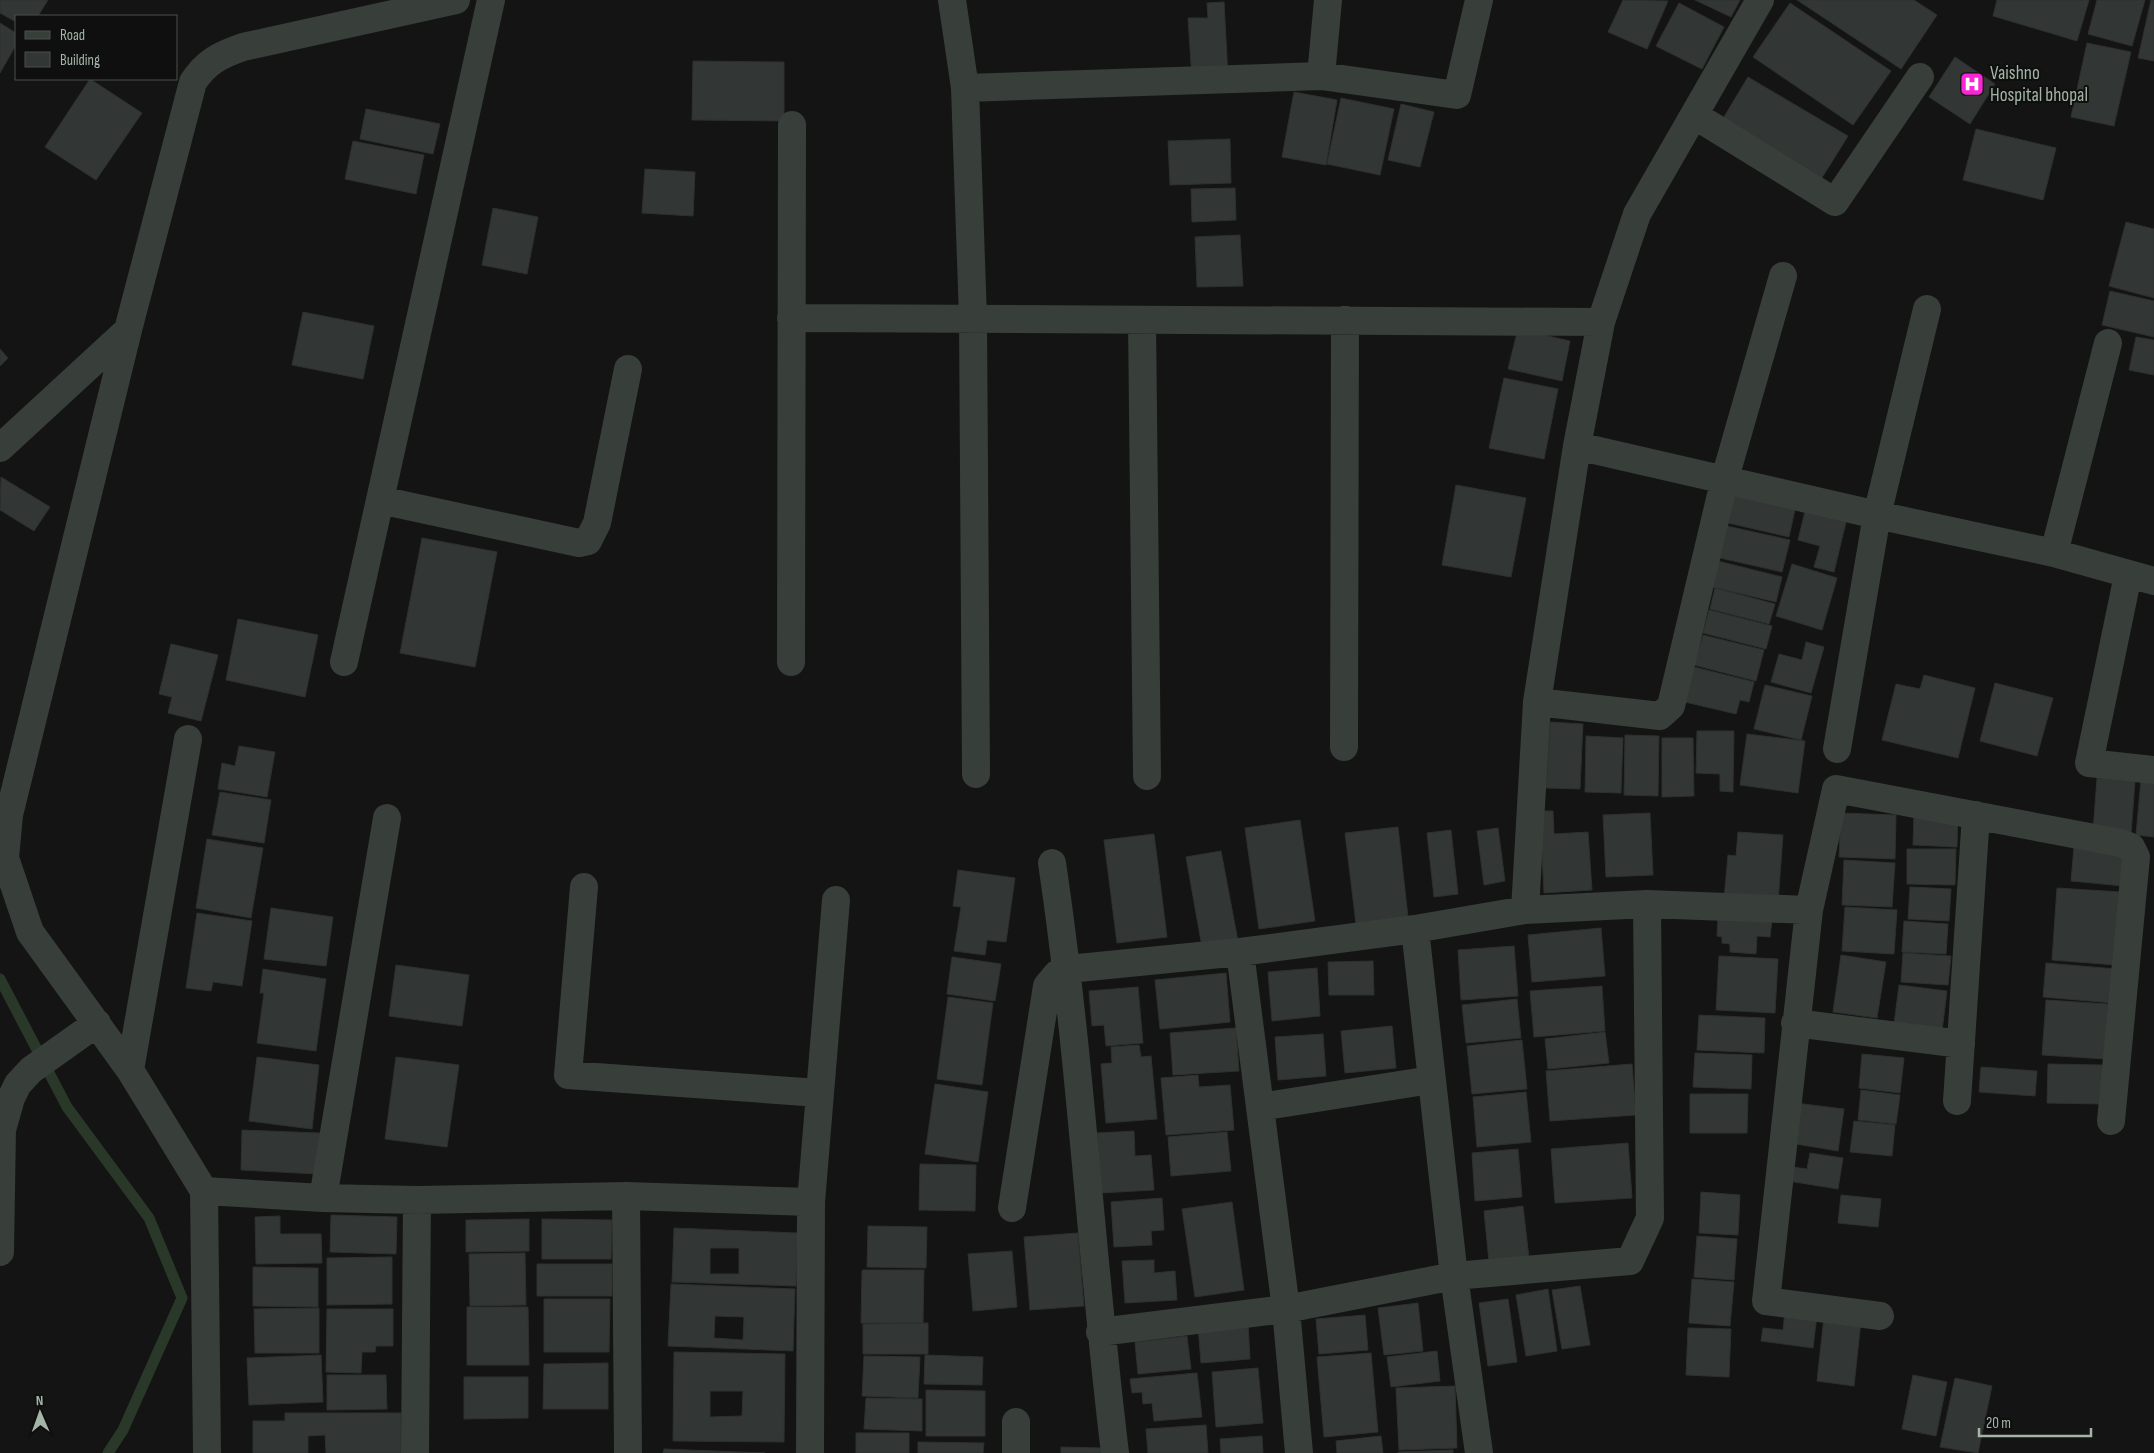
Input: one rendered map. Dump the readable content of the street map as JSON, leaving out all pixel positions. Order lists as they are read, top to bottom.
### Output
{
  "places": {
    "hospital": ["Vaishno Hospital bhopal"]
  },
  "legend": ["Road", "Building"],
  "scale_bar": "20 m",
  "north": "top"
}
